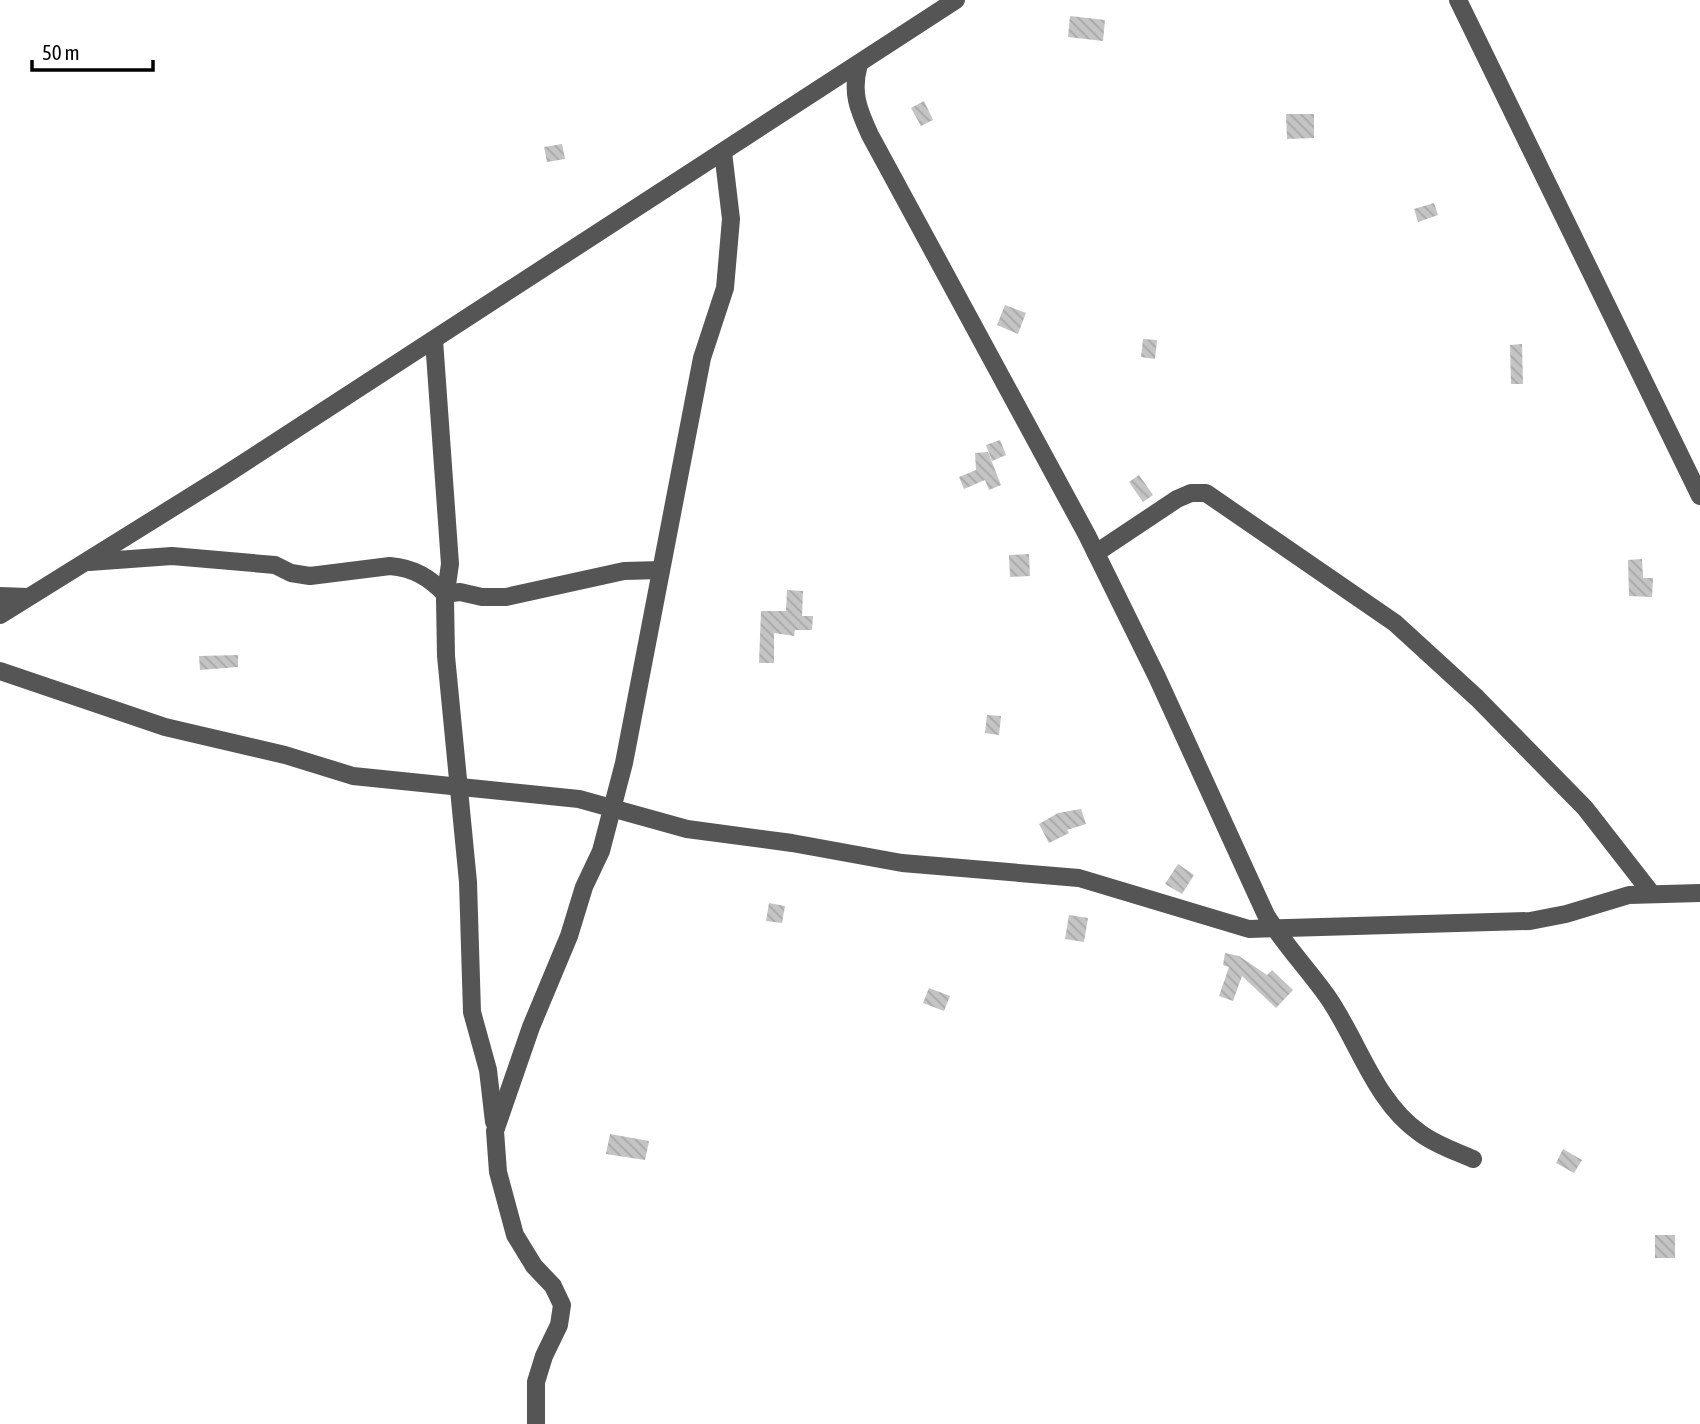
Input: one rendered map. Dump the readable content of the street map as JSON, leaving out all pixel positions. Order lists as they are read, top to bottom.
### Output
{
  "scale_bar": "50 m"
}
